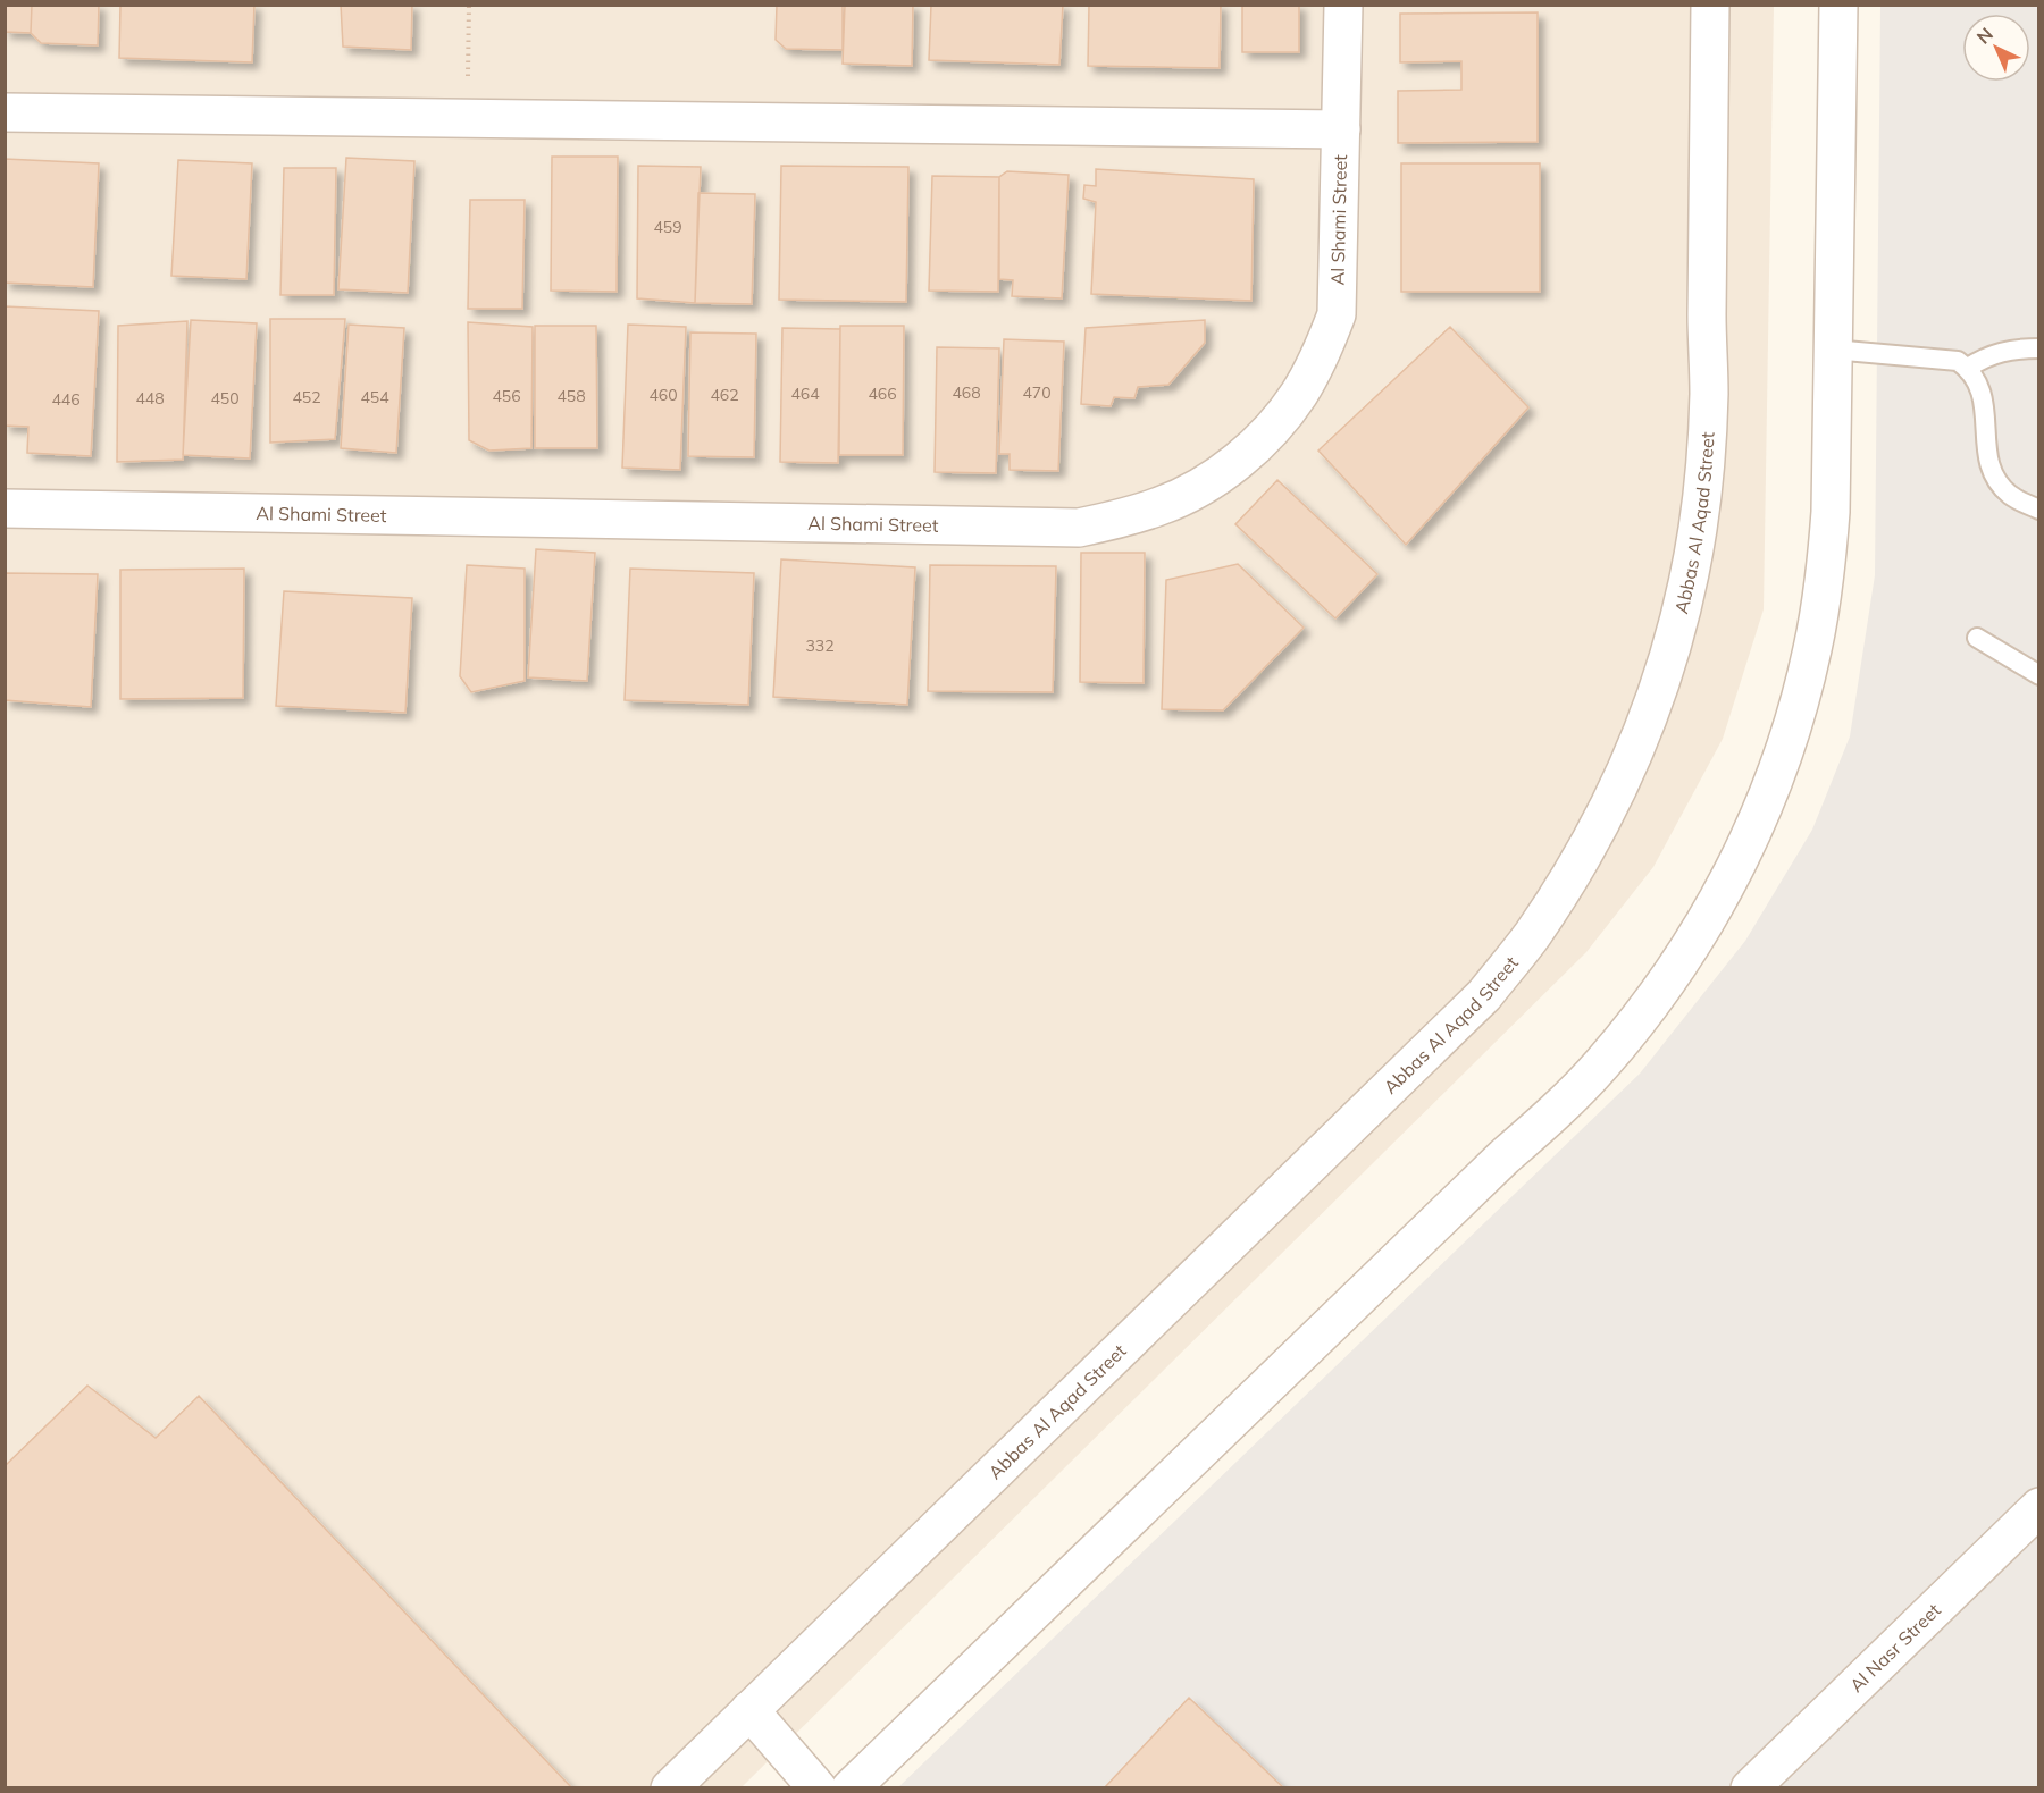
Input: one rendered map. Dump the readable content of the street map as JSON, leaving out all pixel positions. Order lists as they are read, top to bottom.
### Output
{
  "streets": {
    "street": ["Al Shami Street", "Abbas Al Aqad Street", "Al Nasr Street"]
  },
  "house_numbers": [
    "459",
    "468",
    "470",
    "464",
    "466",
    "460",
    "462",
    "456",
    "458",
    "452",
    "454",
    "448",
    "450",
    "446",
    "332"
  ],
  "north": "top left"
}
